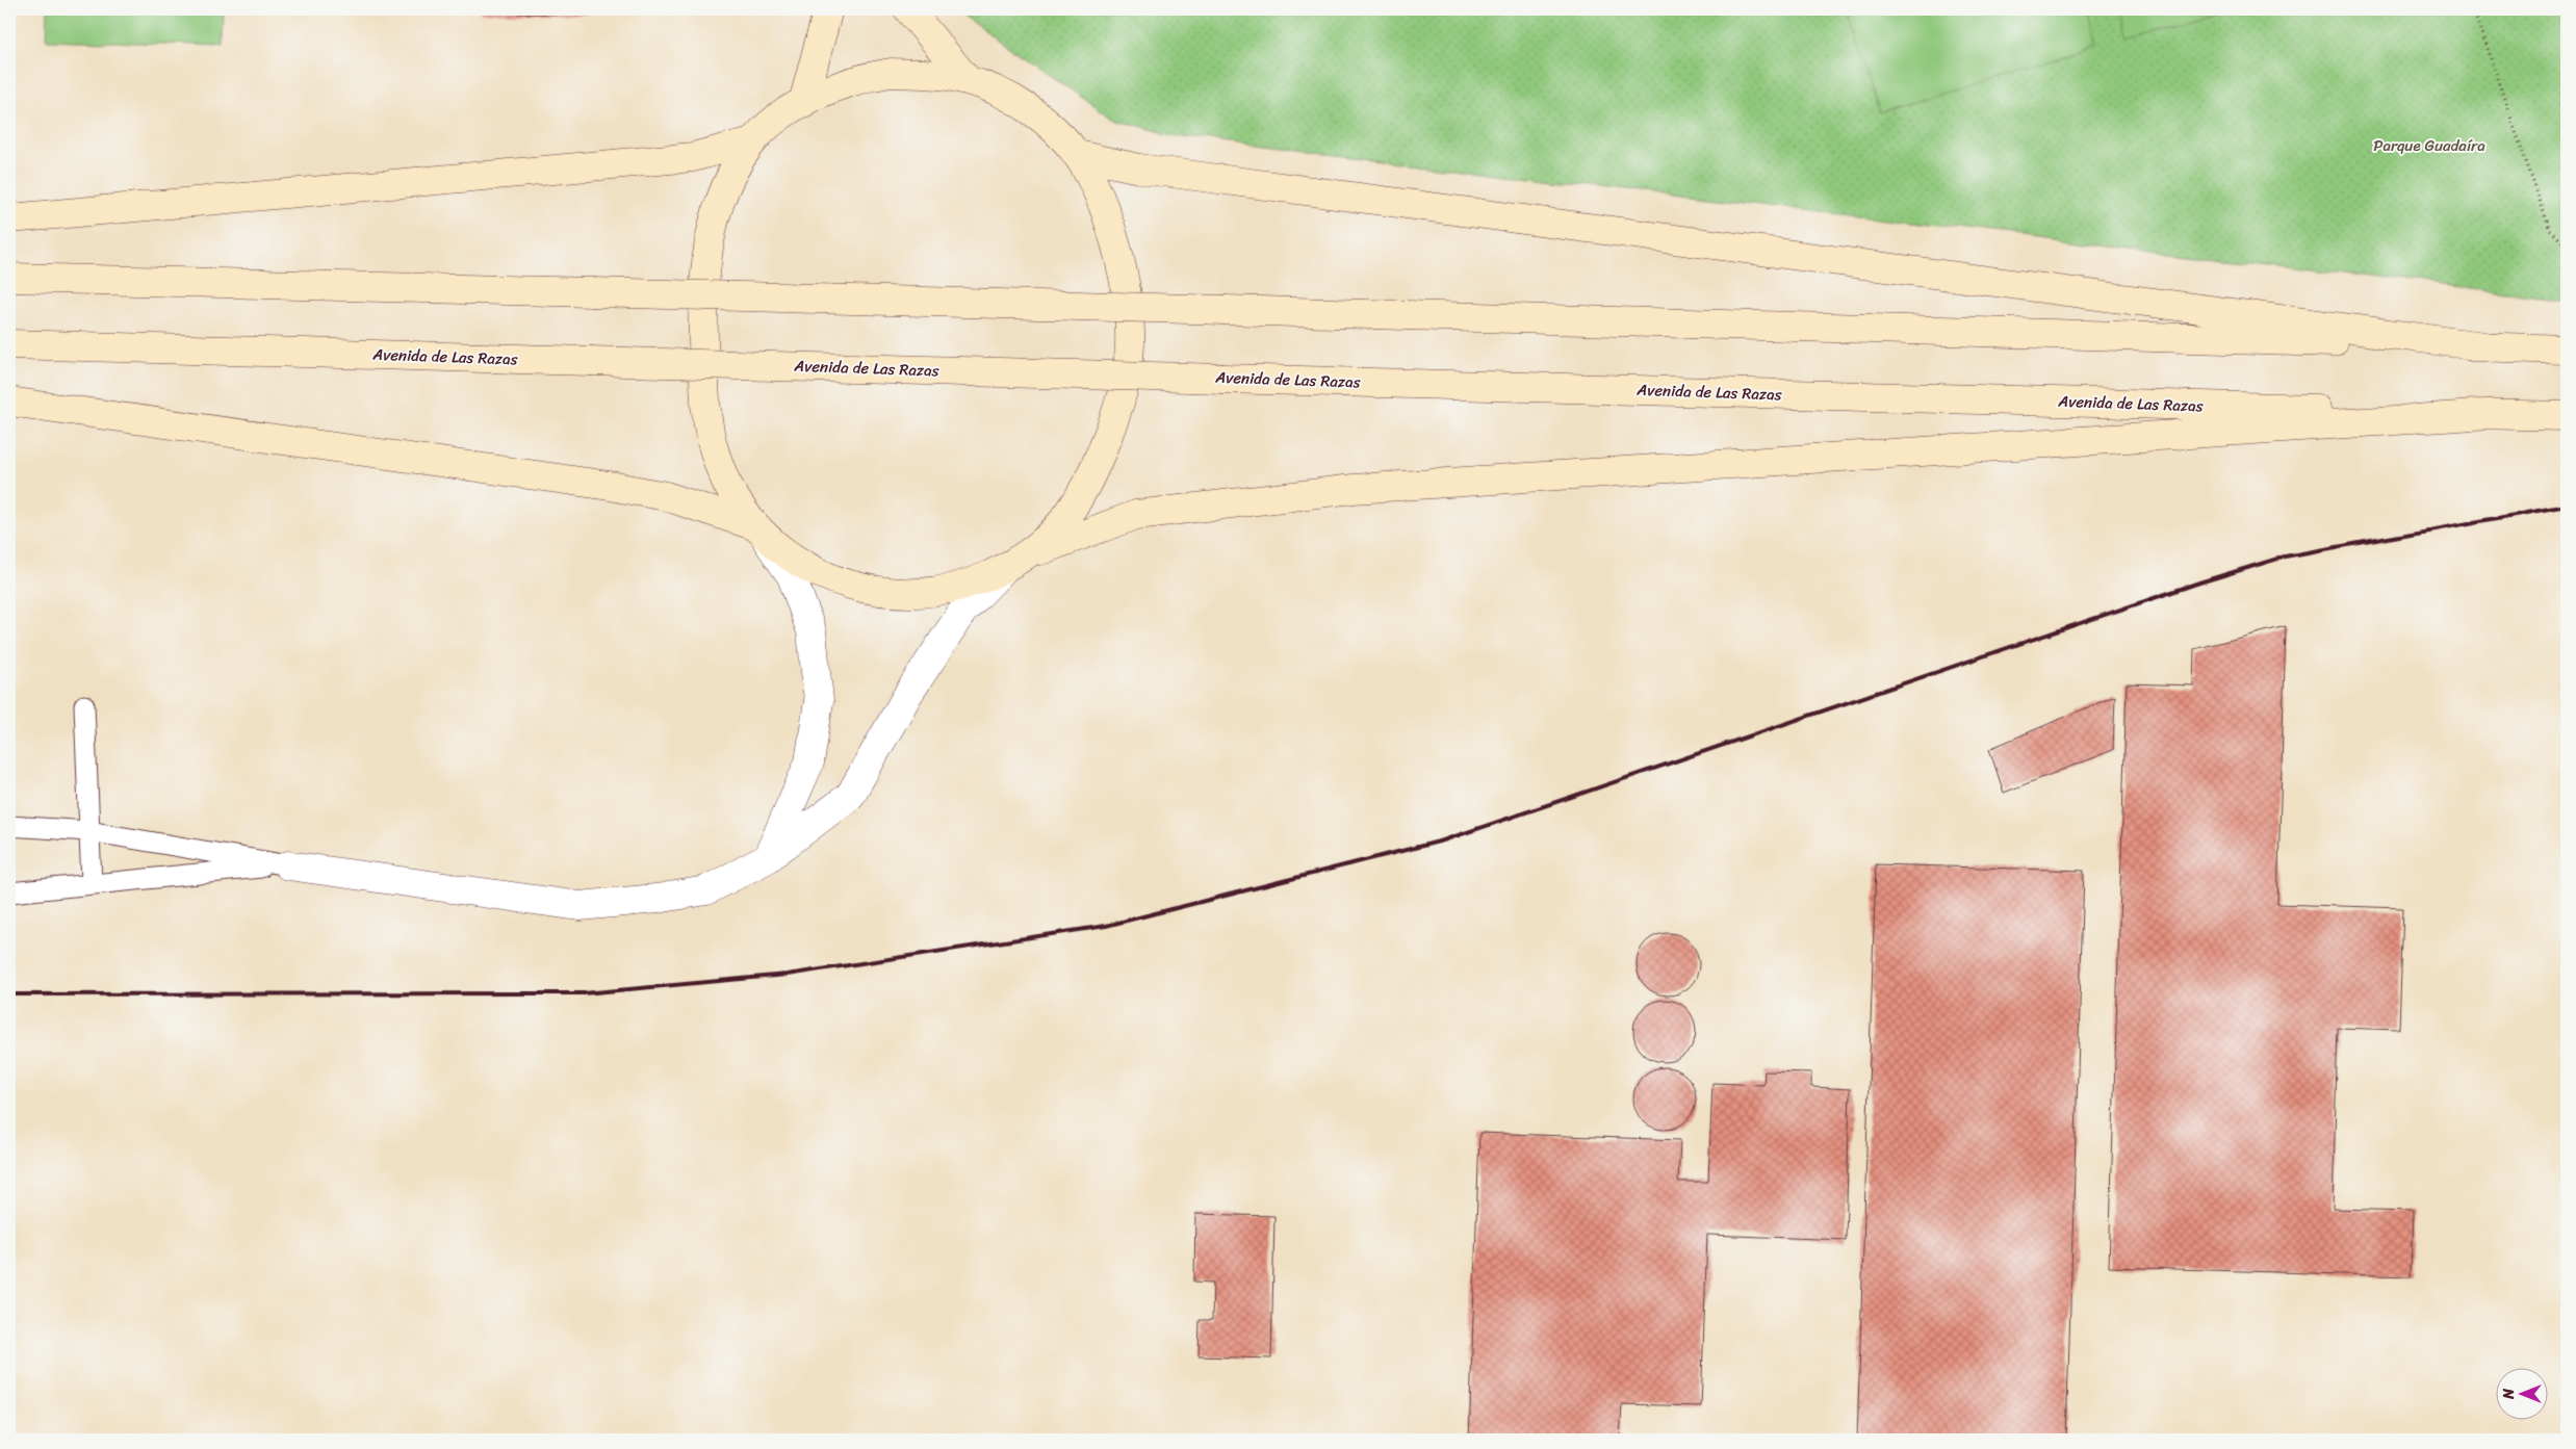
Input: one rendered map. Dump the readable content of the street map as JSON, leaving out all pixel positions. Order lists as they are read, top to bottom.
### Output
{
  "streets": {
    "main road": ["Avenida de Las Razas"]
  },
  "parks": ["Parque Guadaíra"],
  "north": "left"
}
